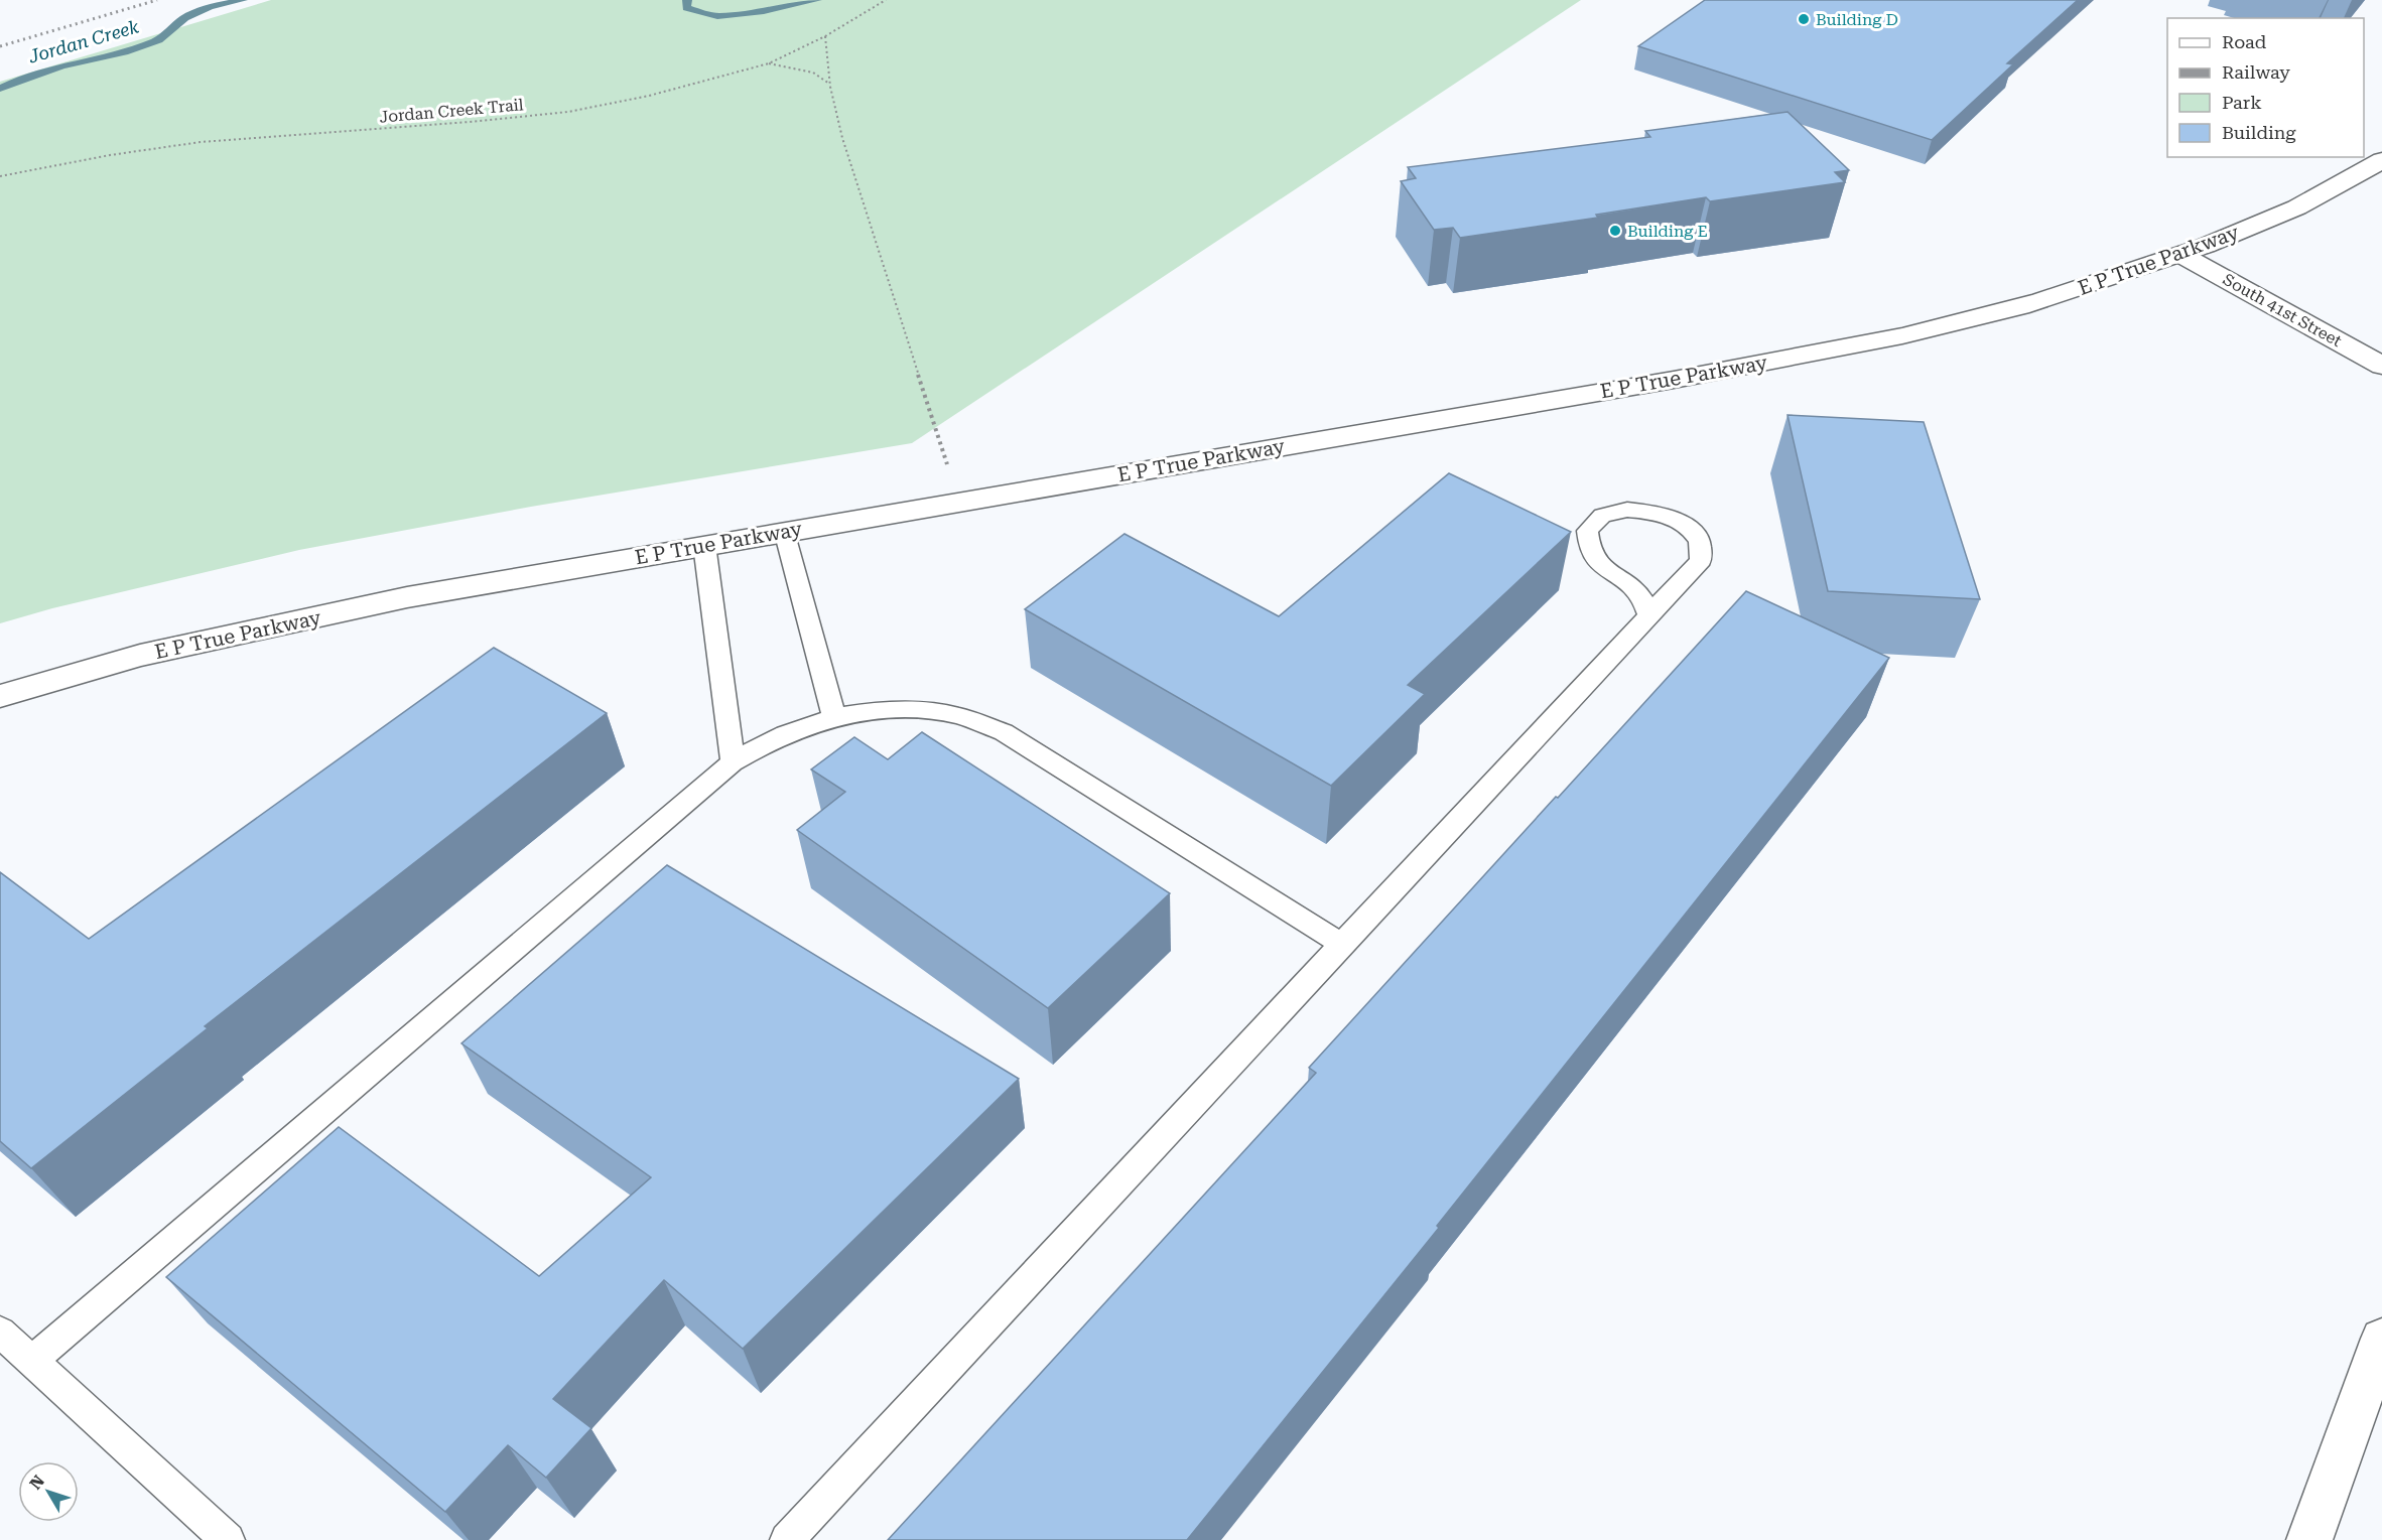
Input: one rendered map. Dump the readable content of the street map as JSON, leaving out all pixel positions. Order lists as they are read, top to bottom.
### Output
{
  "streets": {
    "main road": ["E P True Parkway", "South 41st Street"],
    "path": ["Jordan Creek Trail"]
  },
  "crossings": [
    ["E P True Parkway", "South 41st Street"]
  ],
  "water": ["Jordan Creek"],
  "places": ["Building D", "Building E"],
  "legend": [
    "Road",
    "Railway",
    "Park",
    "Building"
  ],
  "north": "top left"
}
